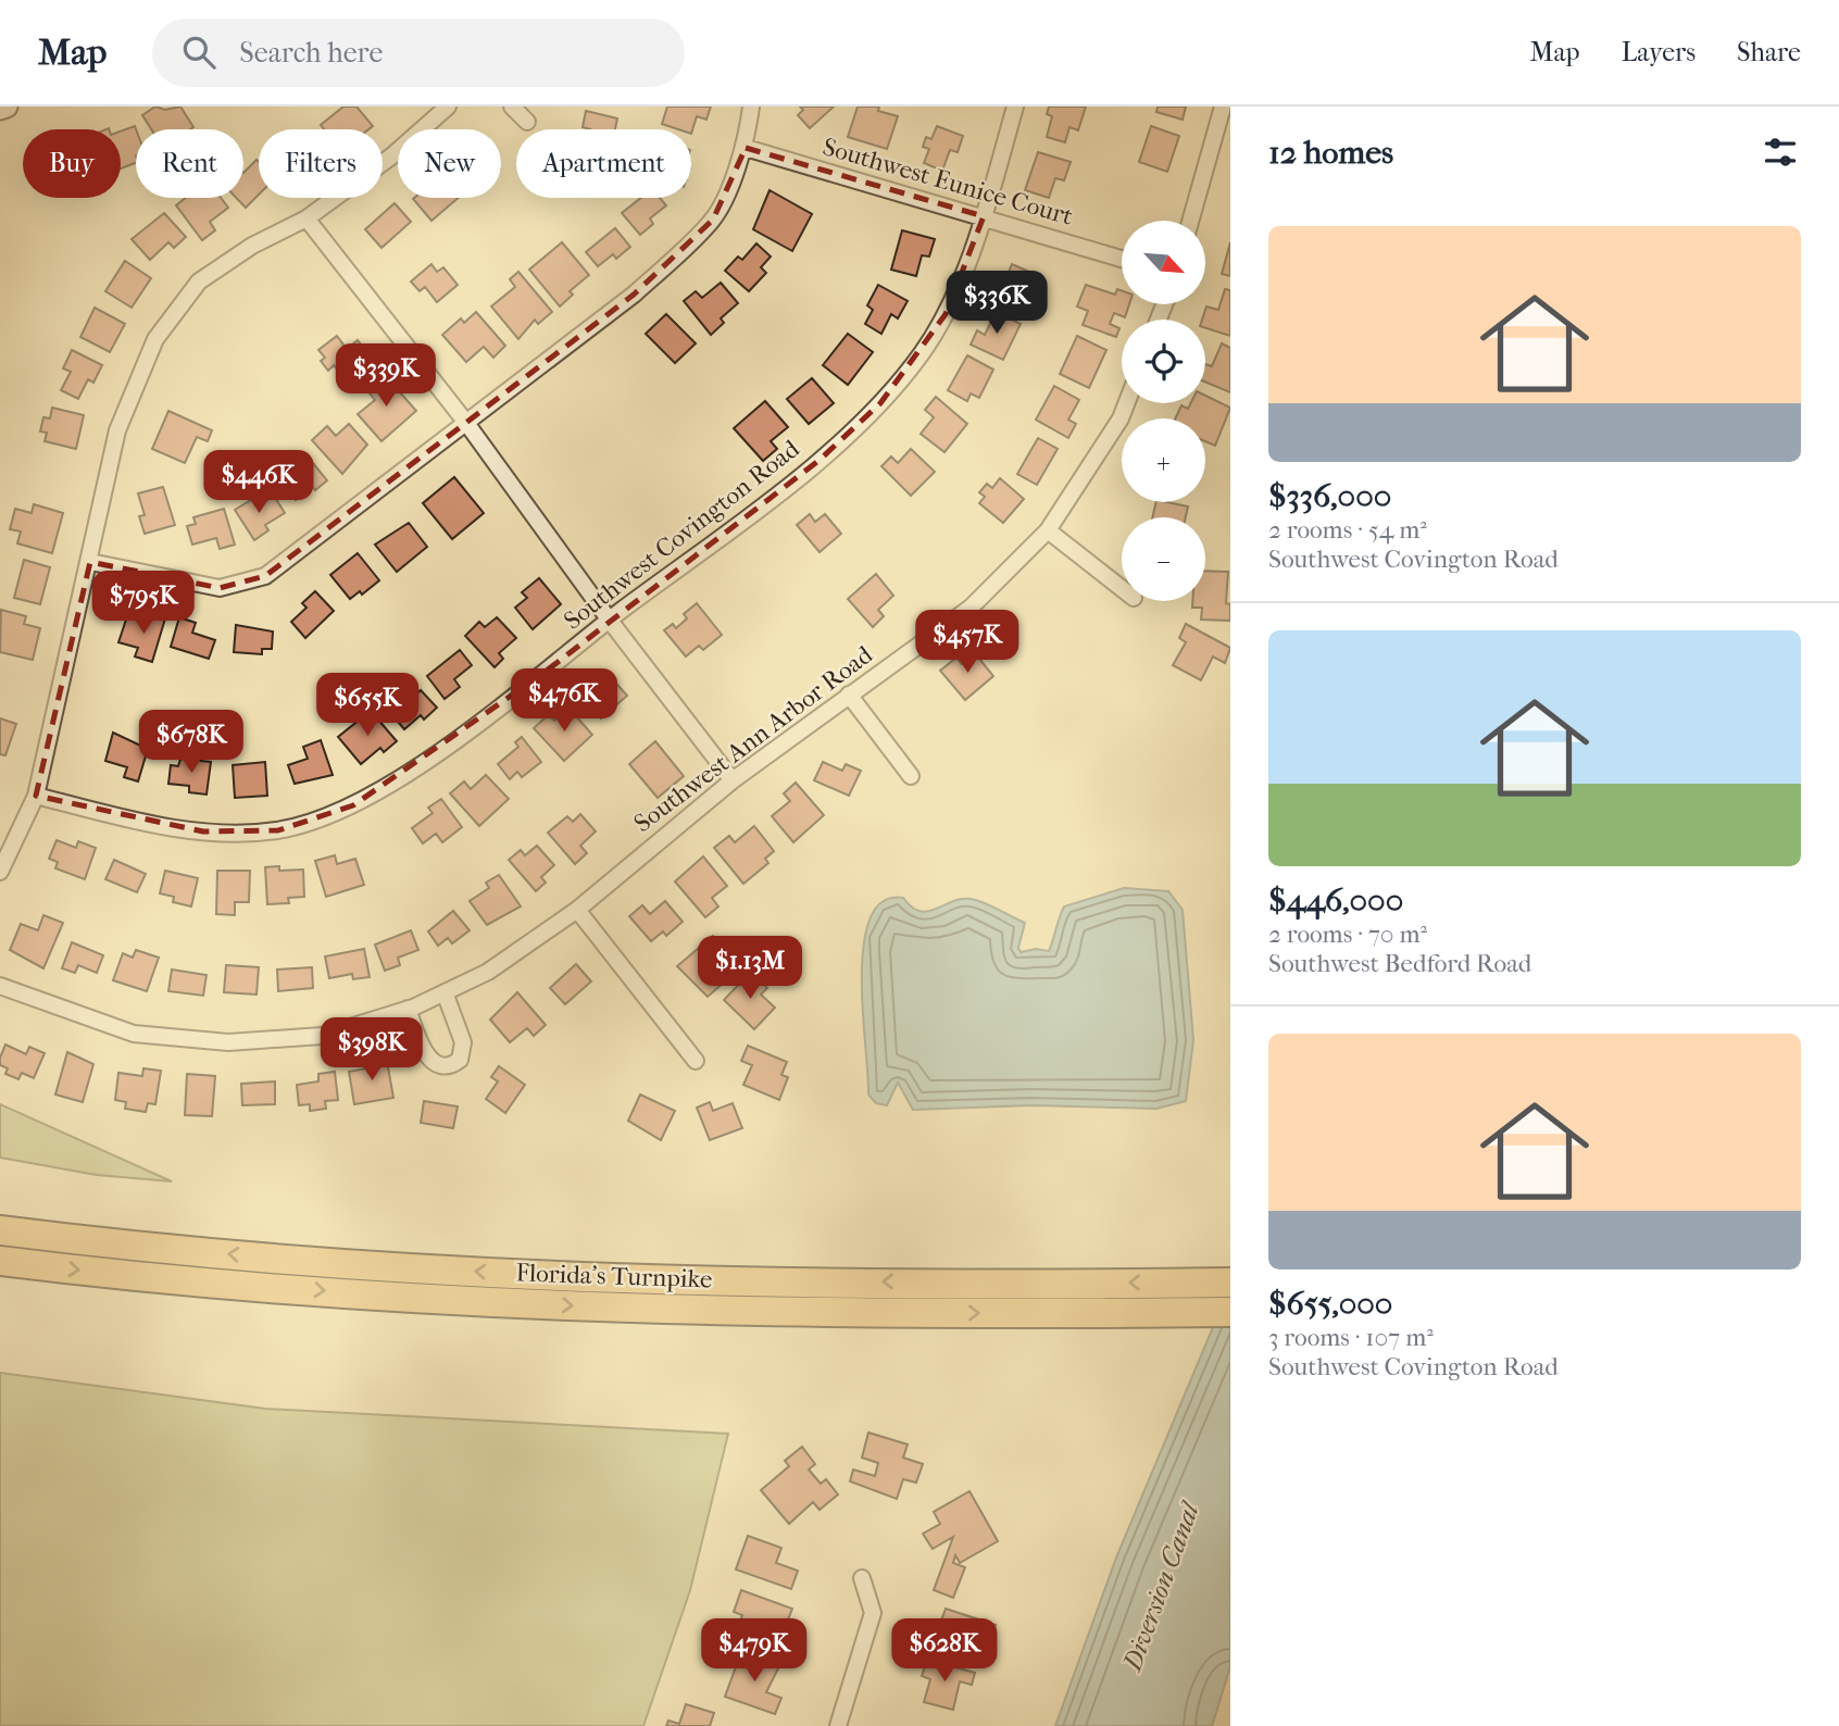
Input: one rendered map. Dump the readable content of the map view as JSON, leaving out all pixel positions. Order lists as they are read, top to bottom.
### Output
{
  "streets": {
    "highway": ["Florida's Turnpike"],
    "street": ["Southwest Eunice Court", "Southwest Covington Road", "Southwest Ann Arbor Road"]
  },
  "crossings": [
    ["Southwest Eunice Court", "Southwest Covington Road"]
  ],
  "water": ["Diversion Canal"],
  "north": "bottom right",
  "page": {
    "header": "Map",
    "search": "Search here",
    "nav": ["Map", "Layers", "Share"],
    "heading": "12 homes",
    "chip": [
      "Buy",
      "Rent",
      "Filters",
      "New",
      "Apartment"
    ],
    "list": [
      {
        "name": "$336,000",
        "note": "2 rooms · 54 m² · Southwest Covington Road"
      },
      {
        "name": "$446,000",
        "note": "2 rooms · 70 m² · Southwest Bedford Road"
      },
      {
        "name": "$655,000",
        "note": "3 rooms · 107 m² · Southwest Covington Road"
      }
    ],
    "map_buttons": ["+", "−"],
    "price": [
      "$336K",
      "$339K",
      "$446K",
      "$795K",
      "$457K",
      "$476K",
      "$655K",
      "$678K",
      "$1.13M",
      "$398K",
      "$479K",
      "$628K"
    ]
  }
}
